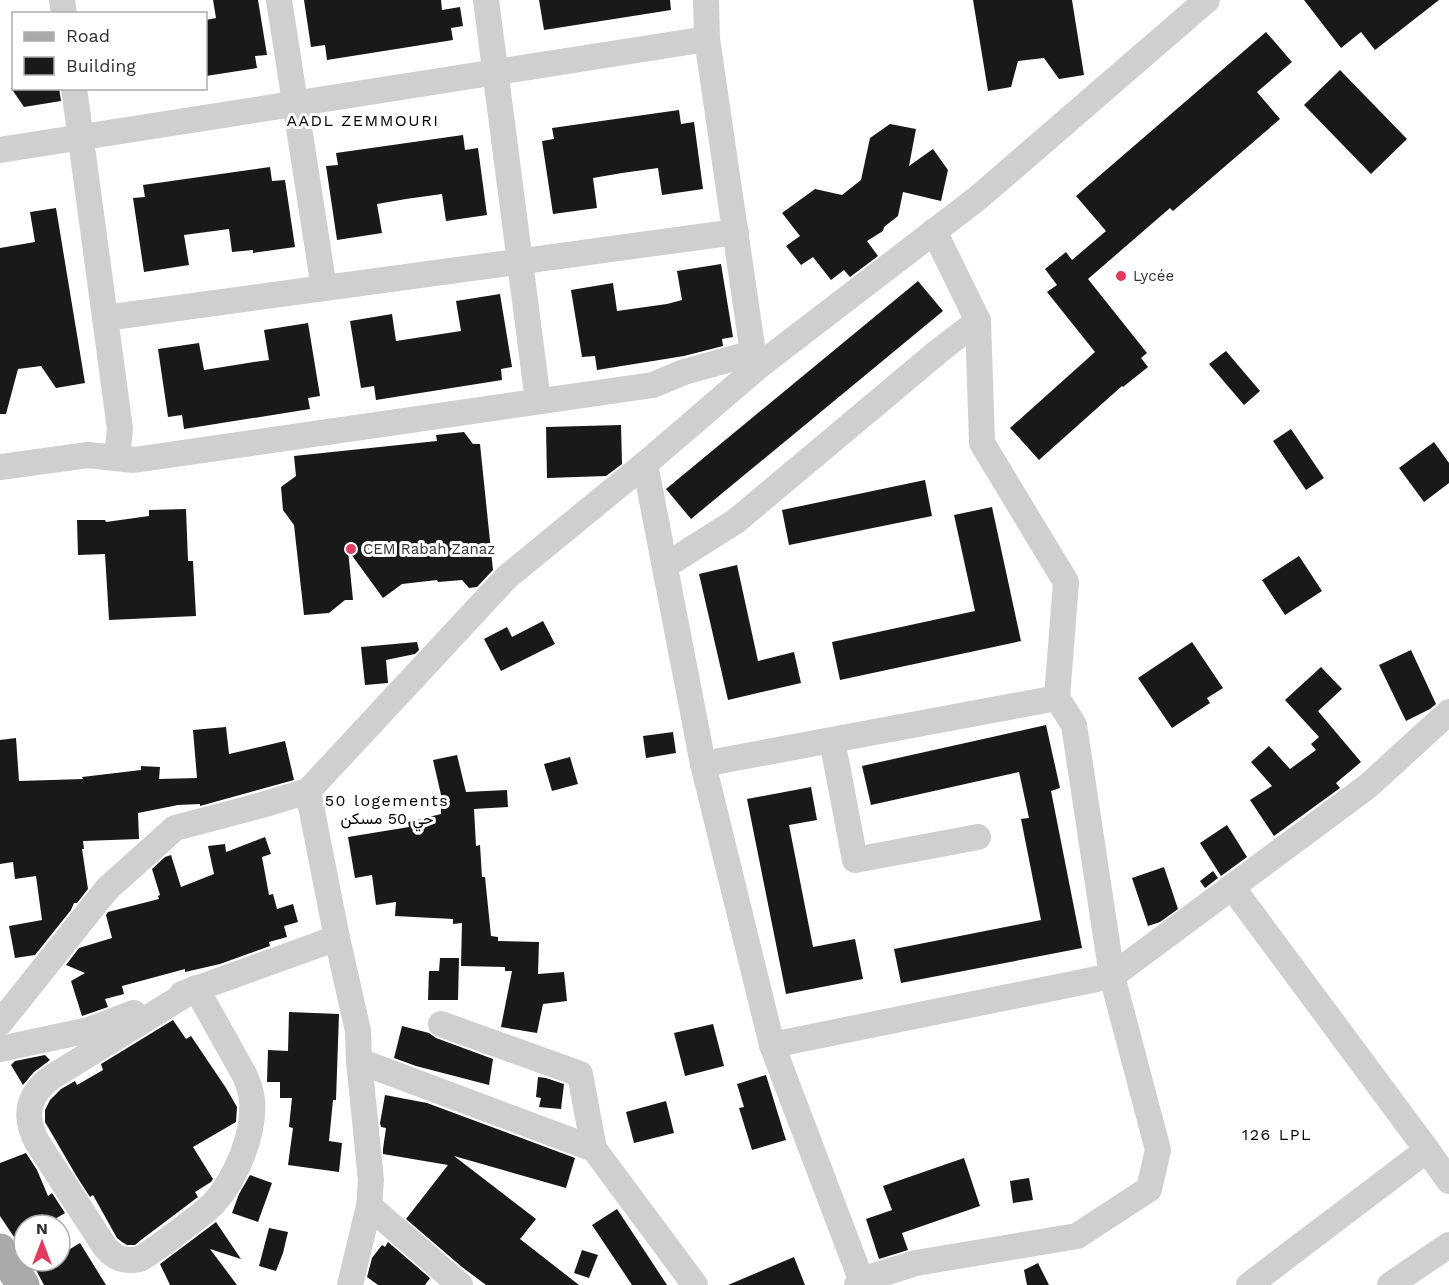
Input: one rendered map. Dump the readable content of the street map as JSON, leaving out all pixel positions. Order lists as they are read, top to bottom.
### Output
{
  "districts": ["AADL ZEMMOURI", "50 logements حي 50 مسكن", "126 LPL"],
  "places": ["Lycée", "CEM Rabah Zanaz"],
  "legend": ["Road", "Building"],
  "north": "top"
}
